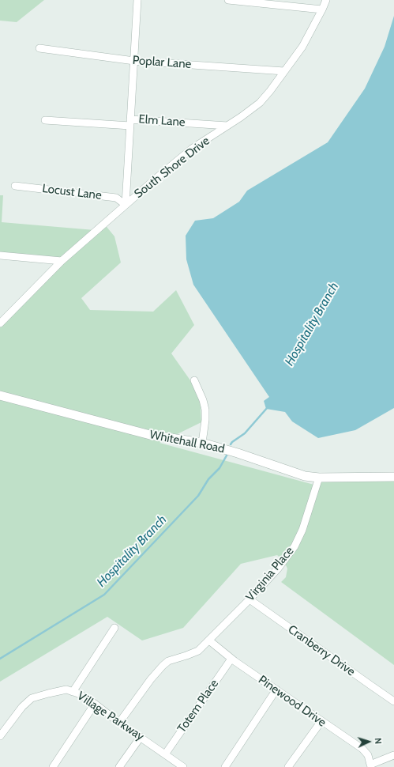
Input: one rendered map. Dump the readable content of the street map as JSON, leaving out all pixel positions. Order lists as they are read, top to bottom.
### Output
{
  "streets": {
    "street": [
      "Poplar Lane",
      "Elm Lane",
      "South Shore Drive",
      "Locust Lane",
      "Whitehall Road",
      "Virginia Place",
      "Cranberry Drive",
      "Pinewood Drive",
      "Totem Place",
      "Village Parkway"
    ]
  },
  "crossings": [
    ["Poplar Lane", "South Shore Drive"],
    ["Elm Lane", "South Shore Drive"],
    ["South Shore Drive", "Locust Lane"],
    ["Whitehall Road", "Virginia Place"],
    ["Virginia Place", "Cranberry Drive"],
    ["Virginia Place", "Pinewood Drive"],
    ["Virginia Place", "Village Parkway"],
    ["Pinewood Drive", "Totem Place"],
    ["Totem Place", "Village Parkway"]
  ],
  "water": ["Hospitality Branch"],
  "north": "right"
}
